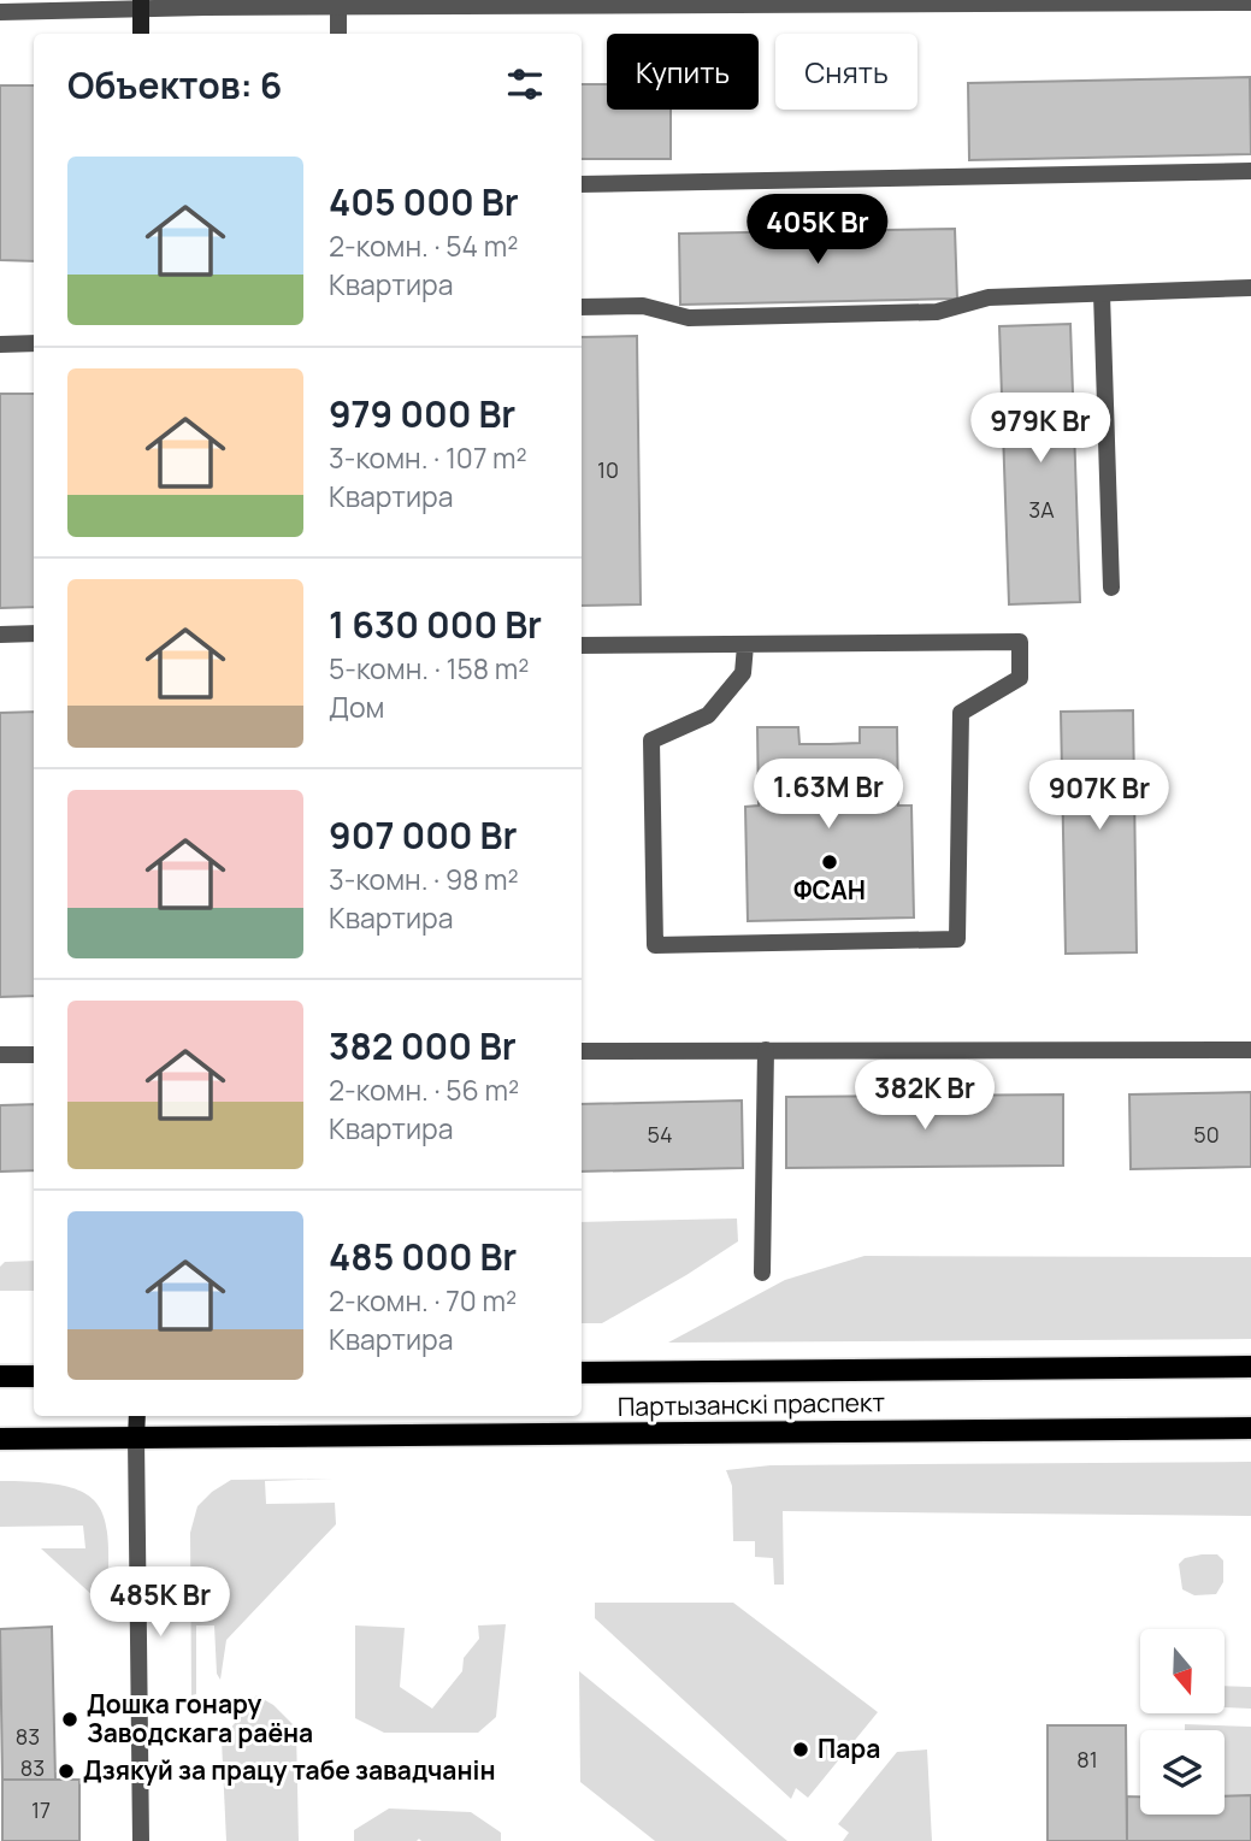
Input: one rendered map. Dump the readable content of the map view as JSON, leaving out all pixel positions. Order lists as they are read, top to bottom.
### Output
{
  "streets": {
    "main road": ["Партызанскі праспект"]
  },
  "places": [
    "ФСАН",
    "Дошка гонару Заводскага раёна",
    "Пара",
    "Дзякуй за працу табе завадчанін"
  ],
  "house_numbers": [
    "10",
    "3А",
    "54",
    "50",
    "83",
    "81",
    "83",
    "17"
  ],
  "north": "bottom",
  "page": {
    "chip": ["Купить", "Снять"],
    "heading": "Объектов: 6",
    "list": [
      {
        "name": "405 000 Br",
        "note": "2-комн. · 54 m² · Квартира"
      },
      {
        "name": "979 000 Br",
        "note": "3-комн. · 107 m² · Квартира"
      },
      {
        "name": "1 630 000 Br",
        "note": "5-комн. · 158 m² · Дом"
      },
      {
        "name": "907 000 Br",
        "note": "3-комн. · 98 m² · Квартира"
      },
      {
        "name": "382 000 Br",
        "note": "2-комн. · 56 m² · Квартира"
      },
      {
        "name": "485 000 Br",
        "note": "2-комн. · 70 m² · Квартира"
      }
    ],
    "price": [
      "405K Br",
      "979K Br",
      "1.63M Br",
      "907K Br",
      "382K Br",
      "485K Br"
    ]
  }
}
